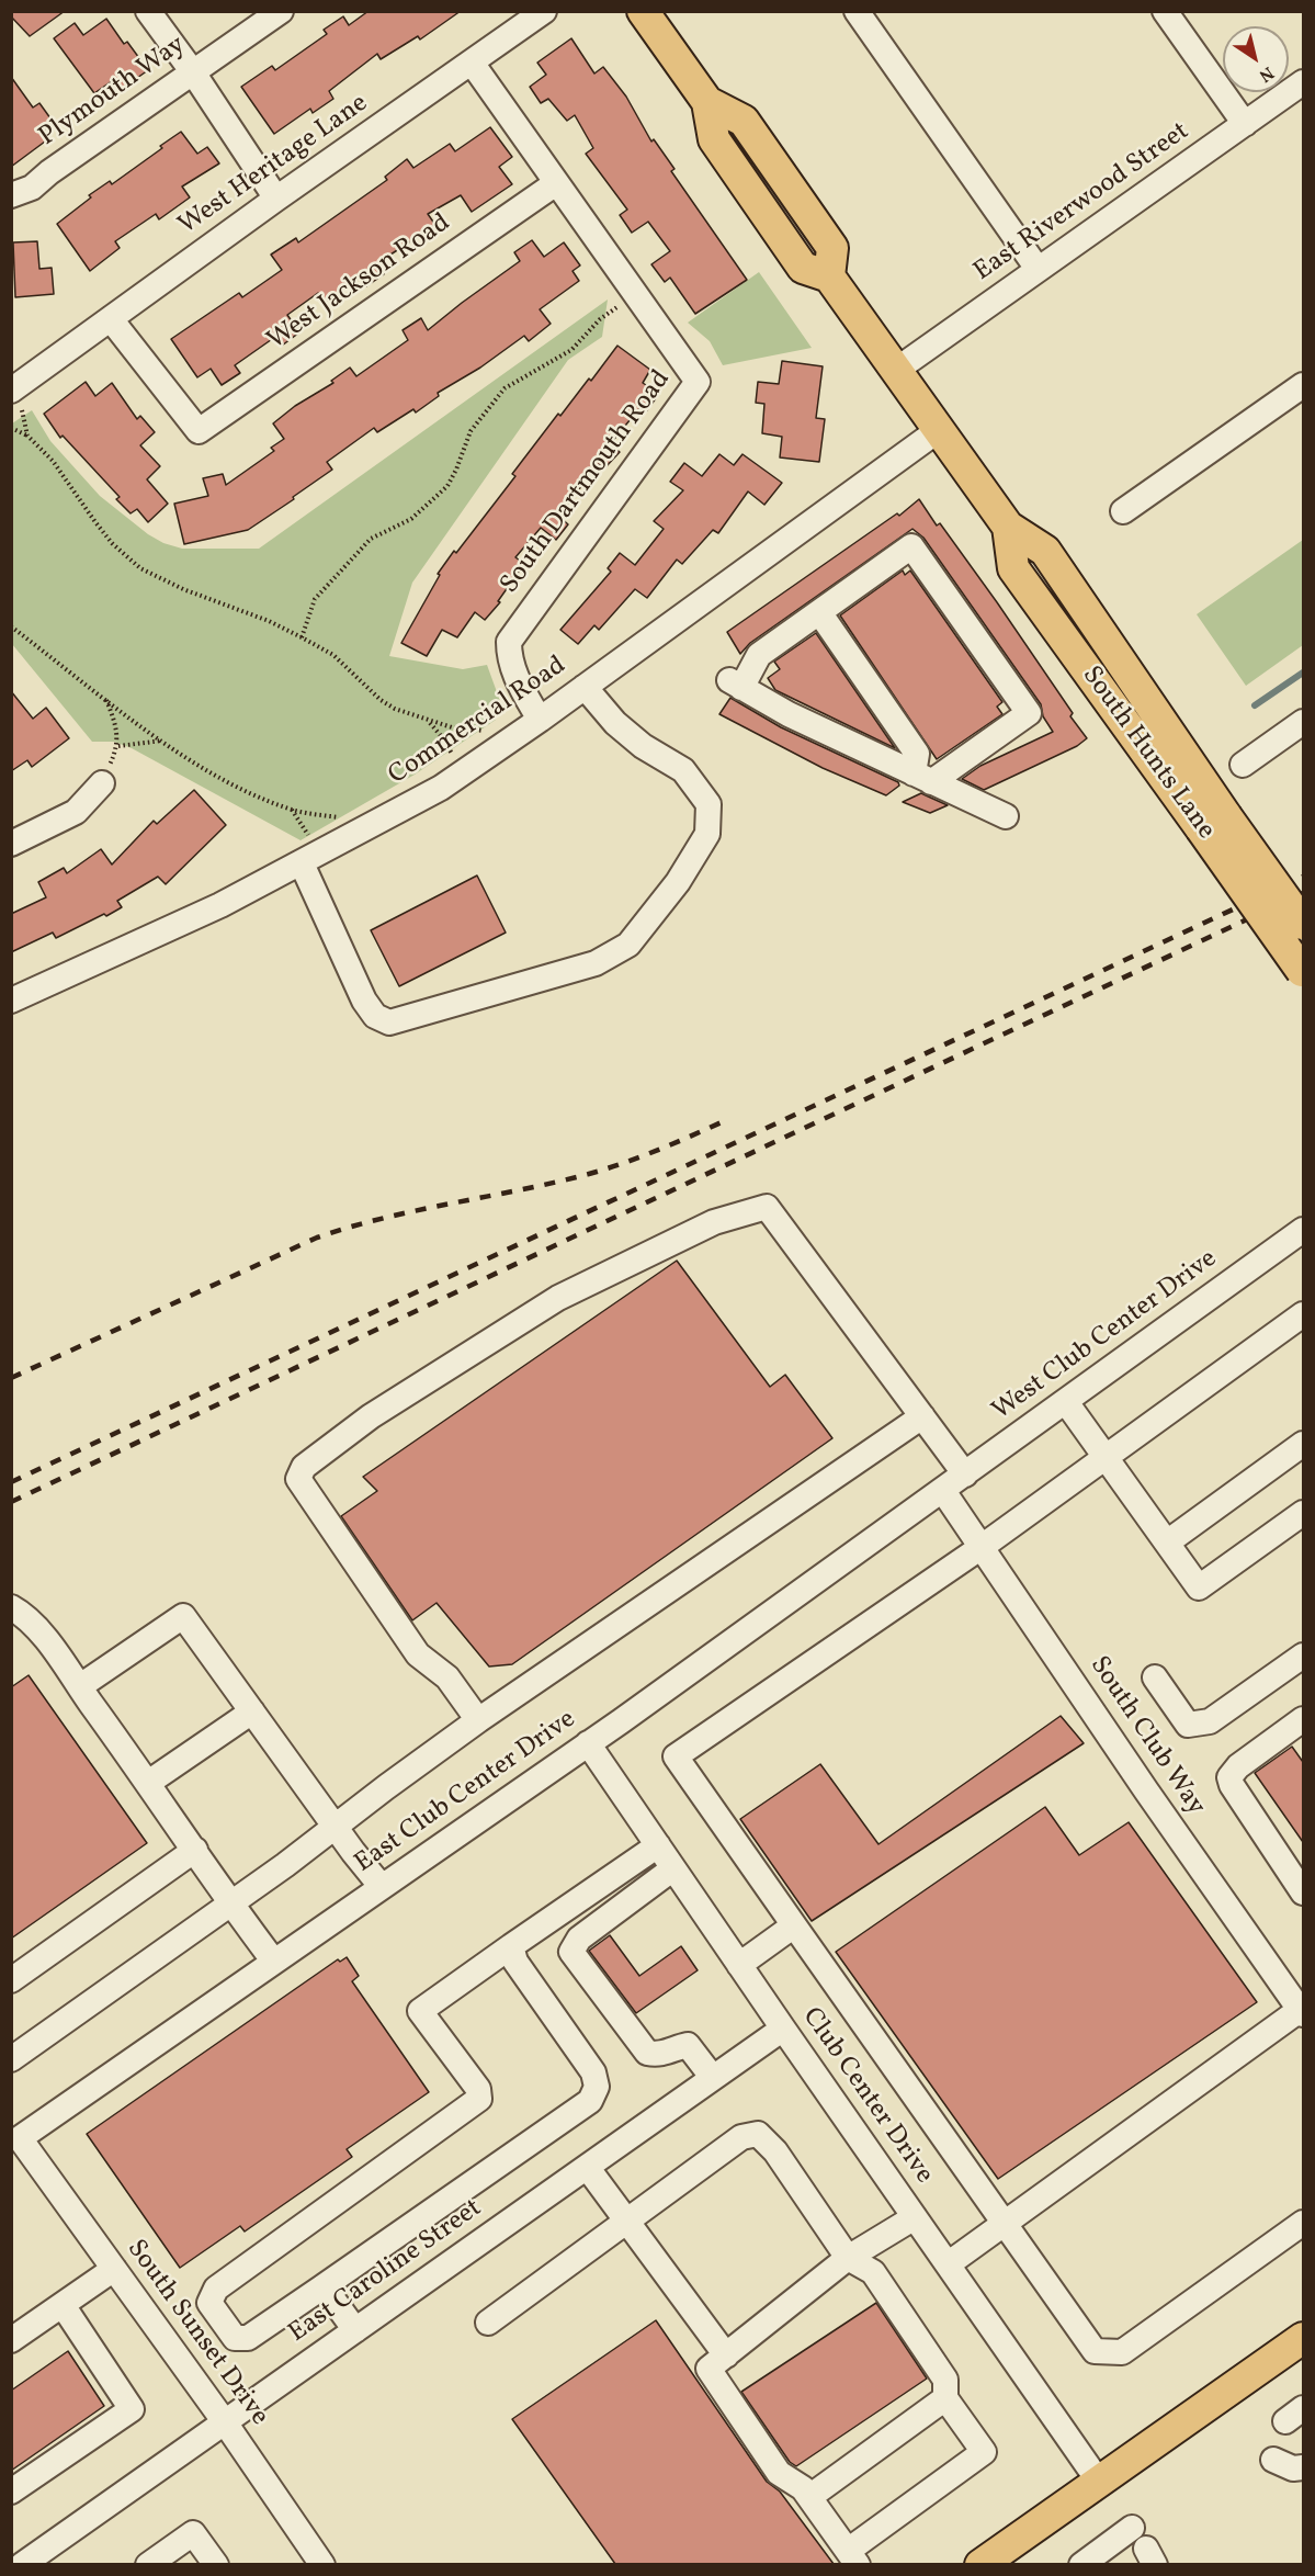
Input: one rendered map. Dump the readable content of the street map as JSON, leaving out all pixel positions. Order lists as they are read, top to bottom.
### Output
{
  "streets": {
    "main road": ["South Hunts Lane"],
    "street": [
      "Plymouth Way",
      "West Heritage Lane",
      "East Riverwood Street",
      "West Jackson Road",
      "South Dartmouth Road",
      "Commercial Road",
      "West Club Center Drive",
      "South Club Way",
      "East Club Center Drive",
      "Club Center Drive",
      "East Caroline Street",
      "South Sunset Drive"
    ]
  },
  "crossings": [
    ["West Heritage Lane", "West Jackson Road"],
    ["West Heritage Lane", "South Dartmouth Road"],
    ["East Riverwood Street", "South Hunts Lane"],
    ["West Jackson Road", "South Dartmouth Road"],
    ["South Dartmouth Road", "Commercial Road"],
    ["Commercial Road", "South Hunts Lane"],
    ["West Club Center Drive", "South Club Way"],
    ["West Club Center Drive", "East Club Center Drive"],
    ["South Club Way", "East Club Center Drive"],
    ["East Club Center Drive", "Club Center Drive"],
    ["East Club Center Drive", "South Sunset Drive"],
    ["Club Center Drive", "East Caroline Street"],
    ["East Caroline Street", "South Sunset Drive"]
  ],
  "north": "bottom right"
}
